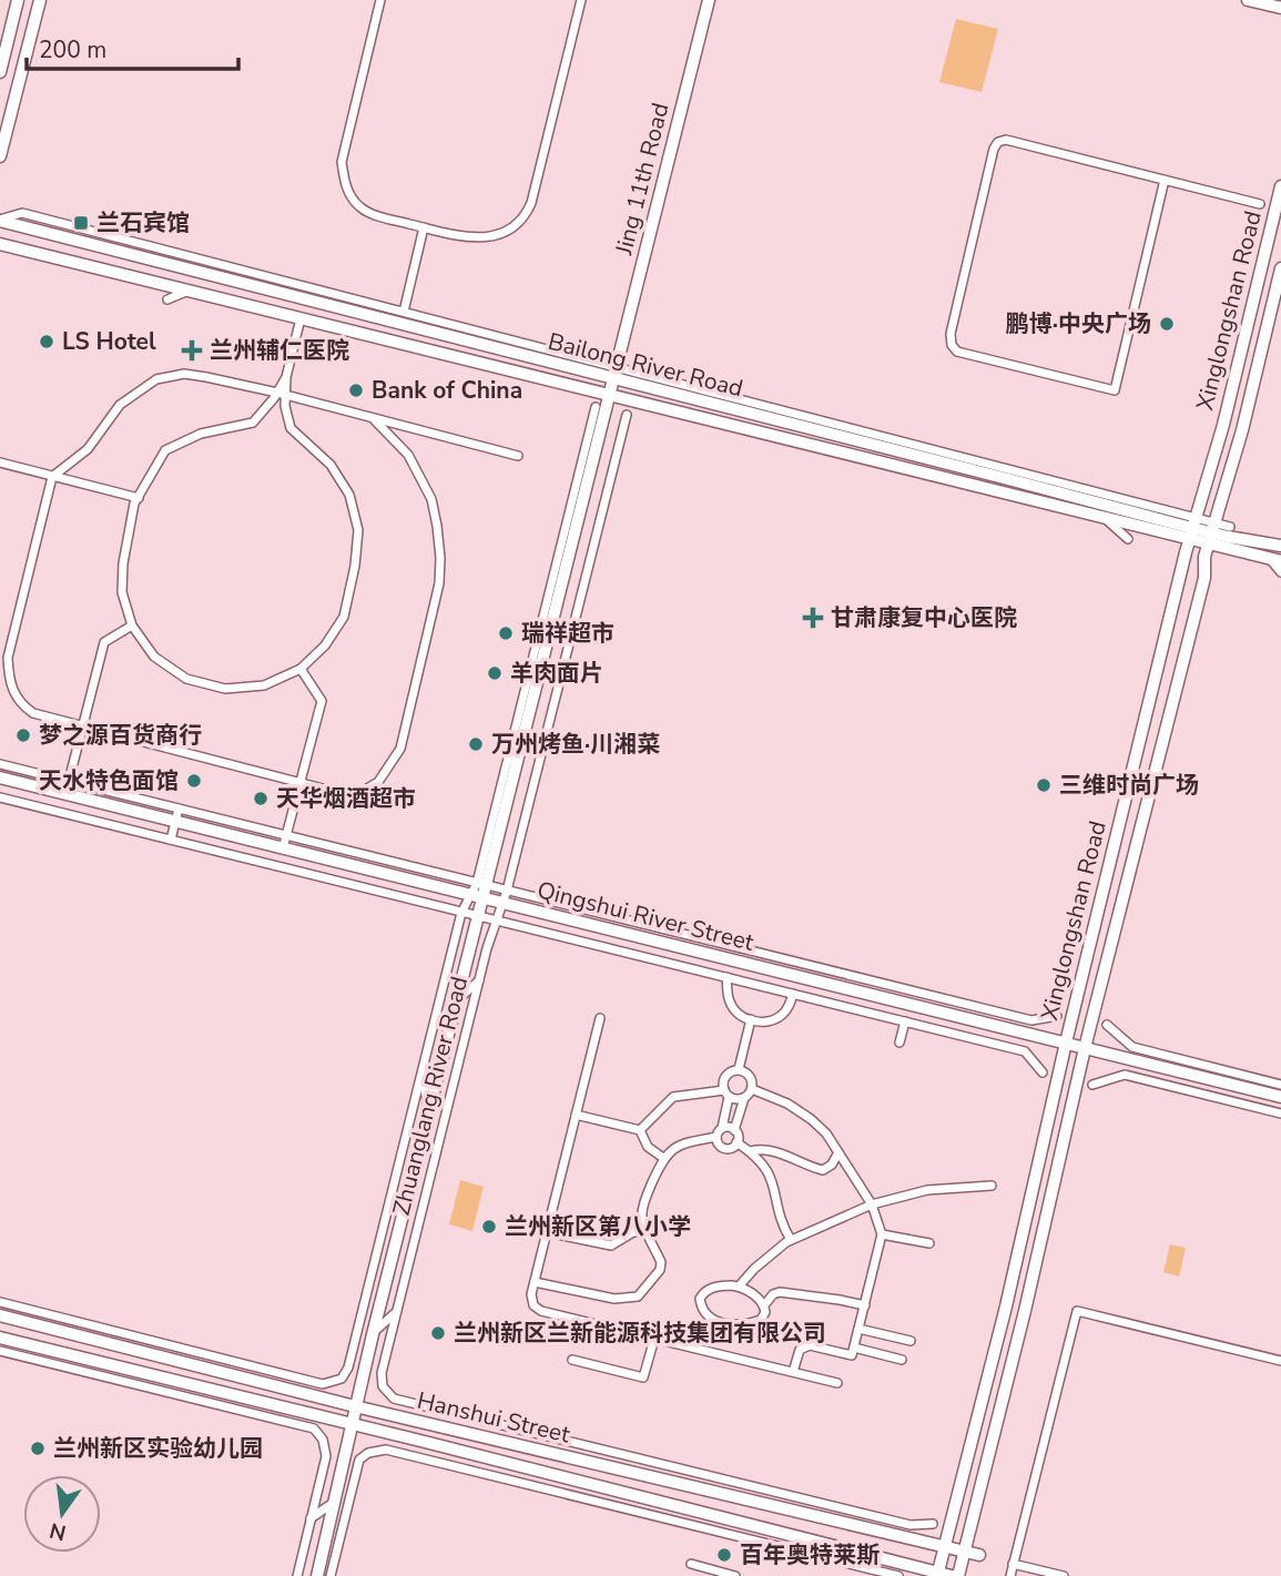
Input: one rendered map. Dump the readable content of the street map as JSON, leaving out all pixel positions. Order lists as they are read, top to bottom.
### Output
{
  "streets": {
    "street": [
      "Jing 11th Road",
      "Xinglongshan Road",
      "Bailong River Road",
      "Qingshui River Street",
      "Zhuanglang River Road",
      "Hanshui Street"
    ]
  },
  "crossings": [
    ["Jing 11th Road", "Bailong River Road"],
    ["Jing 11th Road", "Qingshui River Street"],
    ["Jing 11th Road", "Hanshui Street"],
    ["Xinglongshan Road", "Bailong River Road"],
    ["Xinglongshan Road", "Qingshui River Street"],
    ["Xinglongshan Road", "Hanshui Street"],
    ["Qingshui River Street", "Zhuanglang River Road"]
  ],
  "places": {
    "transit": ["兰石宾馆"],
    "other": [
      "鹏博·中央广场",
      "LS Hotel",
      "Bank of China",
      "瑞祥超市",
      "羊肉面片",
      "梦之源百货商行",
      "万州烤鱼·川湘菜",
      "天水特色面馆",
      "三维时尚广场",
      "天华烟酒超市",
      "兰州新区第八小学",
      "兰州新区兰新能源科技集团有限公司",
      "兰州新区实验幼儿园",
      "百年奥特莱斯"
    ],
    "health": ["兰州辅仁医院", "甘肃康复中心医院"]
  },
  "scale_bar": "200 m",
  "north": "bottom"
}
